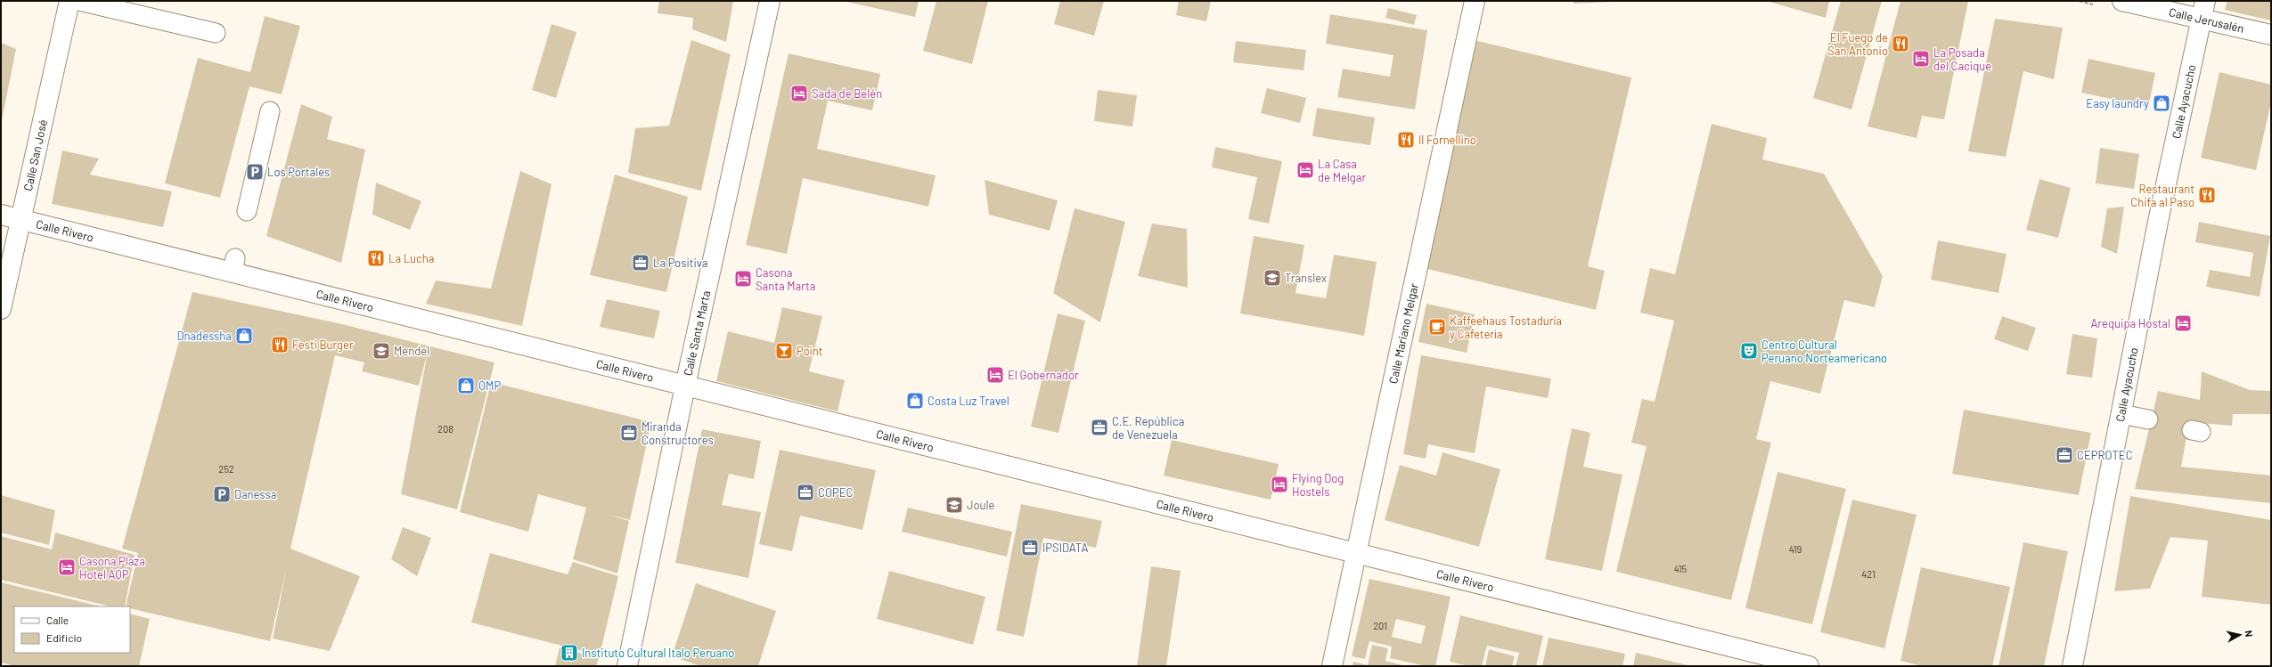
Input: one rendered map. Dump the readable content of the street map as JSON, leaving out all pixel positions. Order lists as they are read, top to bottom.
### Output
{
  "streets": {
    "street": [
      "Calle Jerusalén",
      "Calle Ayacucho",
      "Calle San José",
      "Calle Rivero",
      "Calle Santa Marta",
      "Calle Mariano Melgar"
    ]
  },
  "crossings": [
    ["Calle Jerusalén", "Calle Ayacucho"],
    ["Calle San José", "Calle Rivero"],
    ["Calle Rivero", "Calle Santa Marta"],
    ["Calle Rivero", "Calle Mariano Melgar"]
  ],
  "places": {
    "restaurant": [
      "El Fuego de San Antonio",
      "Il Fornellino",
      "Restaurant Chifa al Paso",
      "La Lucha",
      "Festi Burger"
    ],
    "hotel": [
      "La Posada del Cacique",
      "Sada de Belén",
      "La Casa de Melgar",
      "Casona Santa Marta",
      "Arequipa Hostal",
      "El Gobernador",
      "Flying Dog Hostels",
      "Casona Plaza Hotel AQP"
    ],
    "shop": [
      "Easy laundry",
      "Dnadessha",
      "OMP",
      "Costa Luz Travel"
    ],
    "parking": ["Los Portales", "Danessa"],
    "office": [
      "La Positiva",
      "C.E. República de Venezuela",
      "Miranda Constructores",
      "CEPROTEC",
      "COPEC",
      "IPSIDATA"
    ],
    "school or university": ["Translex", "Mendel", "Joule"],
    "cafe": ["Kaffeehaus Tostaduría y Cafetería"],
    "bar": ["Point"],
    "theatre": ["Centro Cultural Peruano Norteamericano"],
    "building": ["Instituto Cultural Italo Peruano"]
  },
  "house_numbers": [
    "208",
    "252",
    "419",
    "415",
    "421",
    "201"
  ],
  "legend": ["Calle", "Edificio"],
  "north": "right"
}
